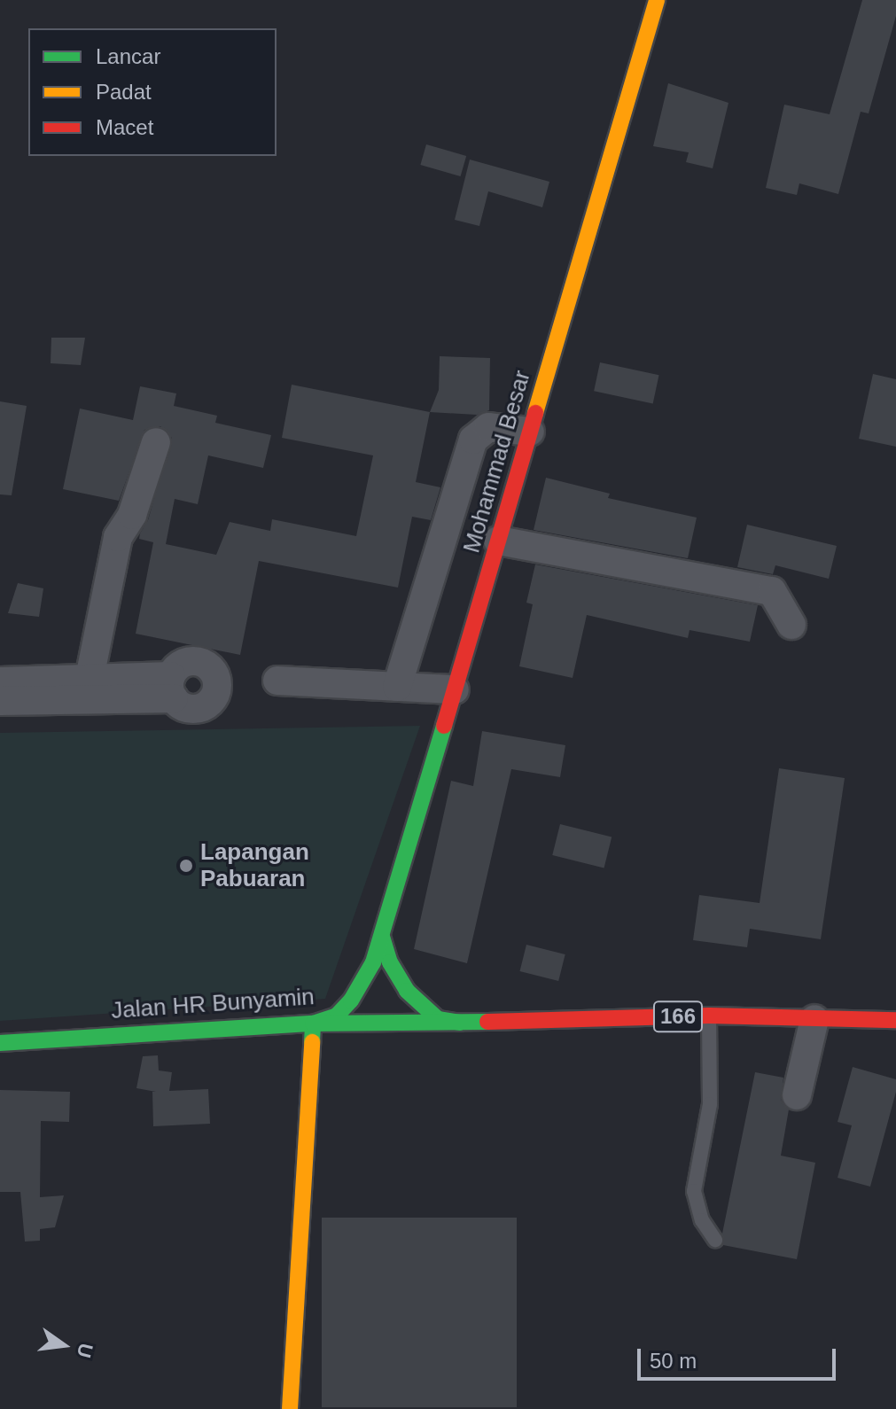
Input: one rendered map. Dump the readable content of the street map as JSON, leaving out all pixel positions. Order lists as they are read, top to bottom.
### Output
{
  "streets": {
    "street": ["Mohammad Besar", "Jalan HR Bunyamin", "166"]
  },
  "crossings": [
    ["Mohammad Besar", "Jalan HR Bunyamin"],
    ["Jalan HR Bunyamin", "166"]
  ],
  "places": ["Lapangan Pabuaran"],
  "legend": ["Lancar", "Padat", "Macet"],
  "scale_bar": "50 m",
  "north": "right"
}
